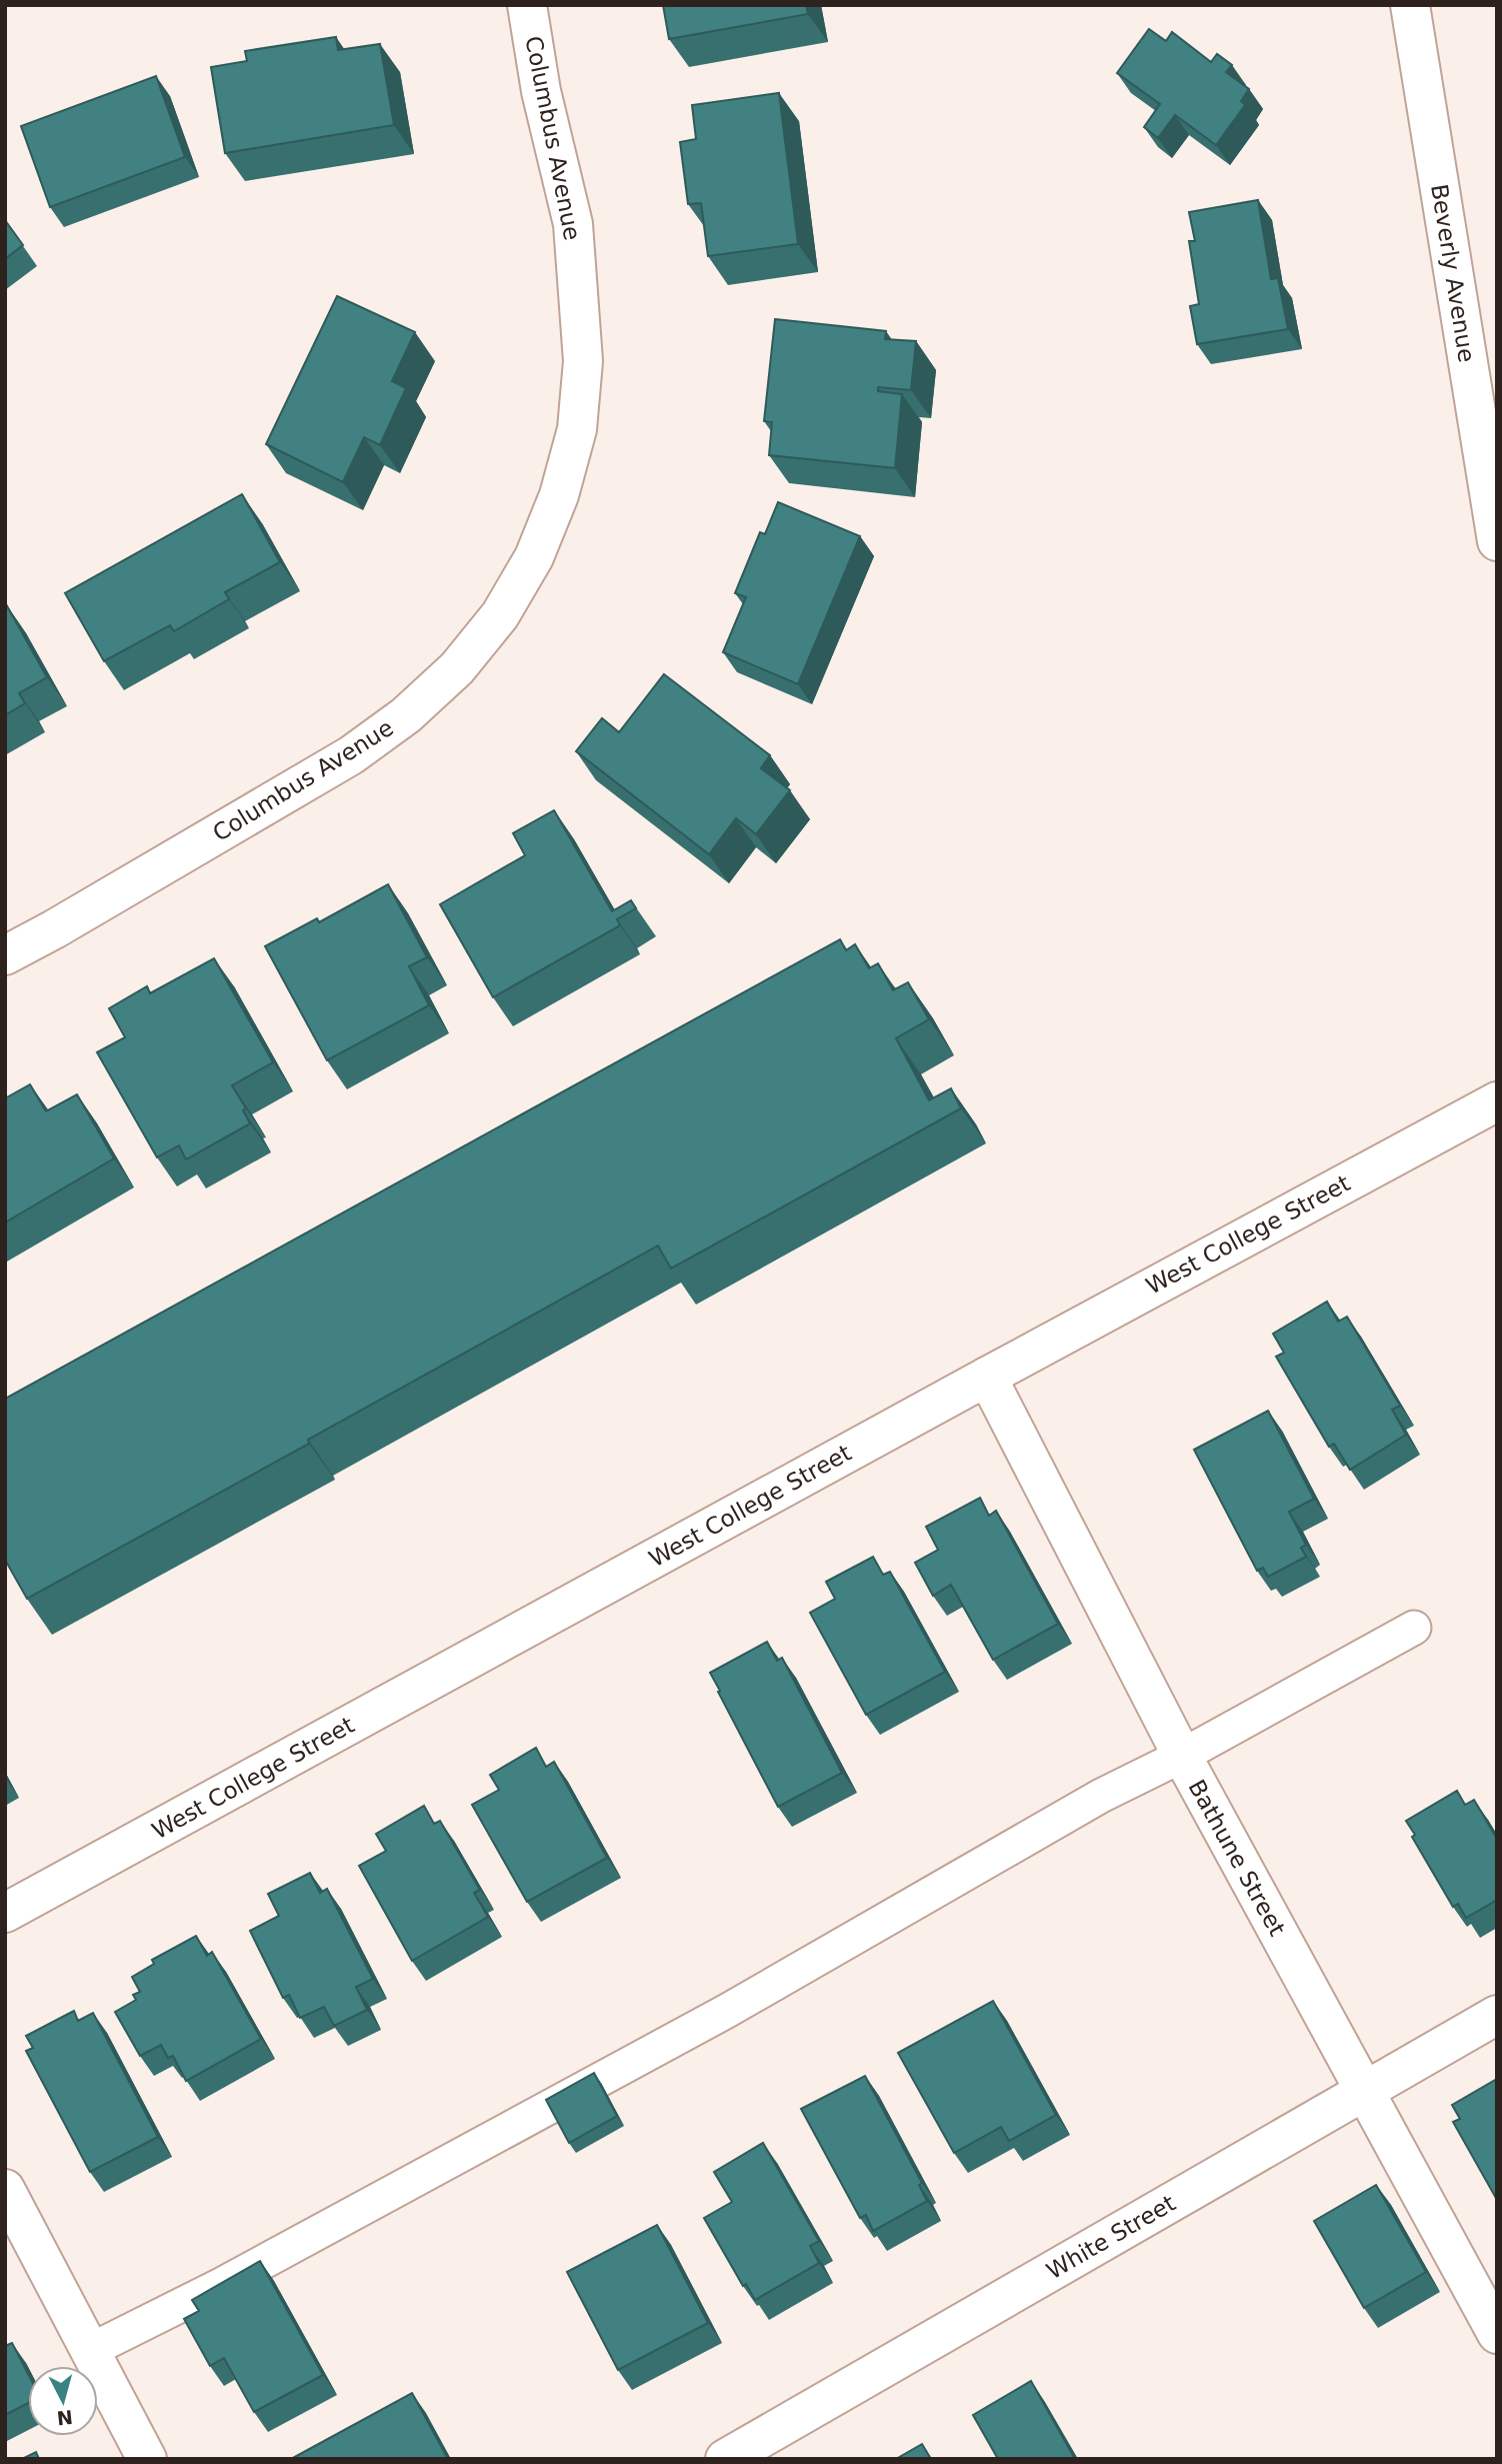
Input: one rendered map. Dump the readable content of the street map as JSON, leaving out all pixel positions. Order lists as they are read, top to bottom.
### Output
{
  "streets": {
    "street": [
      "Columbus Avenue",
      "Beverly Avenue",
      "West College Street",
      "Bathune Street",
      "White Street"
    ]
  },
  "crossings": [
    ["West College Street", "Bathune Street"],
    ["Bathune Street", "White Street"]
  ],
  "north": "bottom"
}
